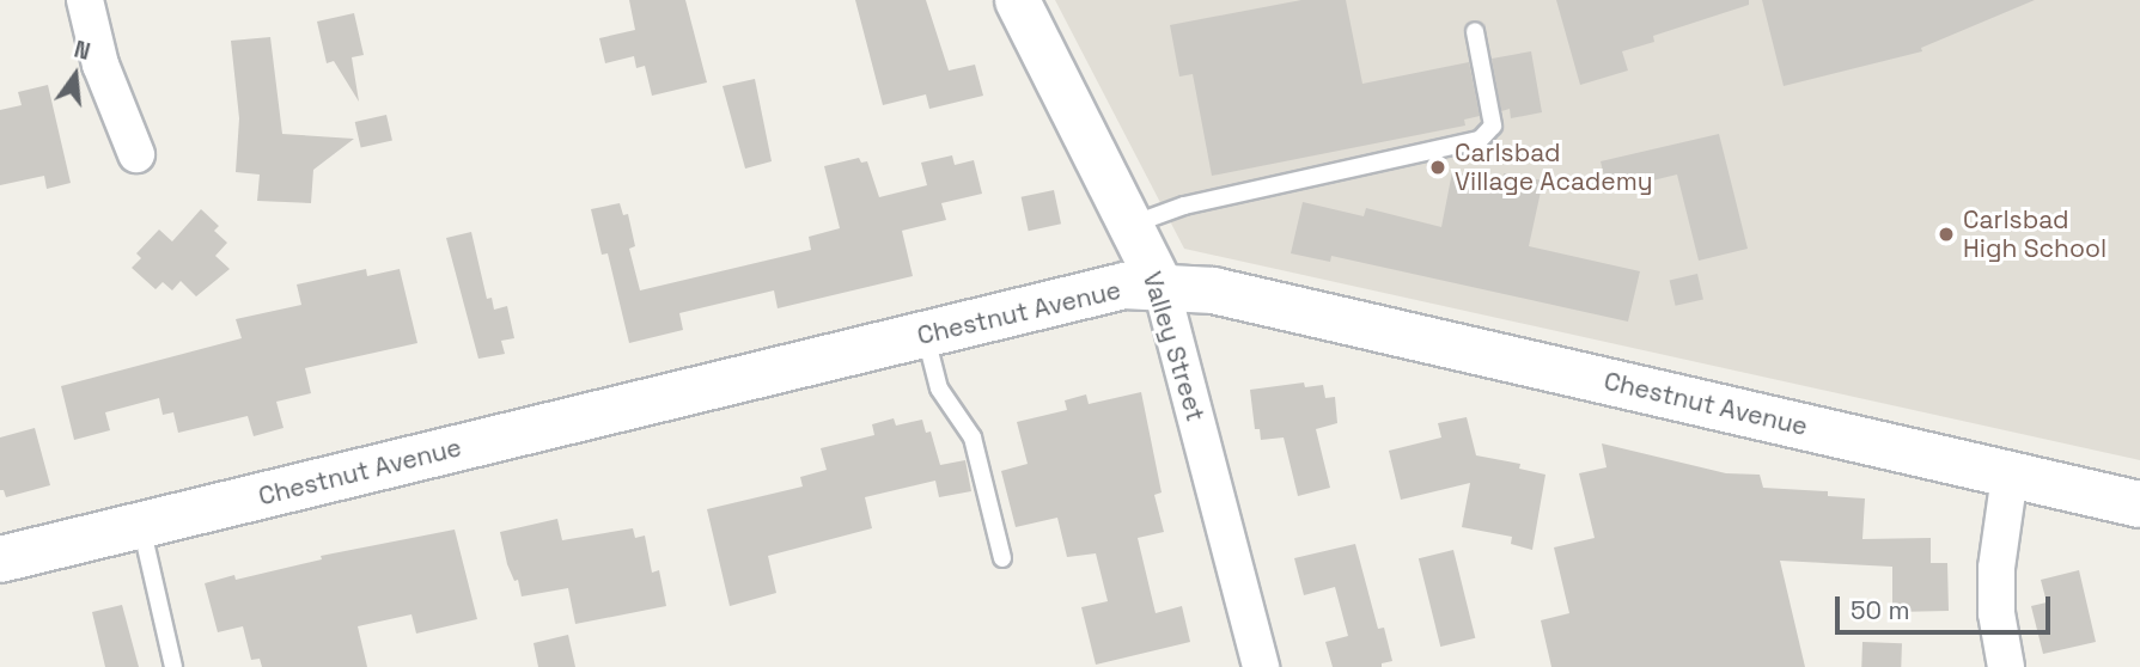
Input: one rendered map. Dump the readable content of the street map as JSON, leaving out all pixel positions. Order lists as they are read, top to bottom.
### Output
{
  "streets": {
    "main road": ["Chestnut Avenue"],
    "street": ["Valley Street"]
  },
  "crossings": [
    ["Chestnut Avenue", "Valley Street"]
  ],
  "places": ["Carlsbad Village Academy", "Carlsbad High School"],
  "scale_bar": "50 m",
  "north": "top"
}
